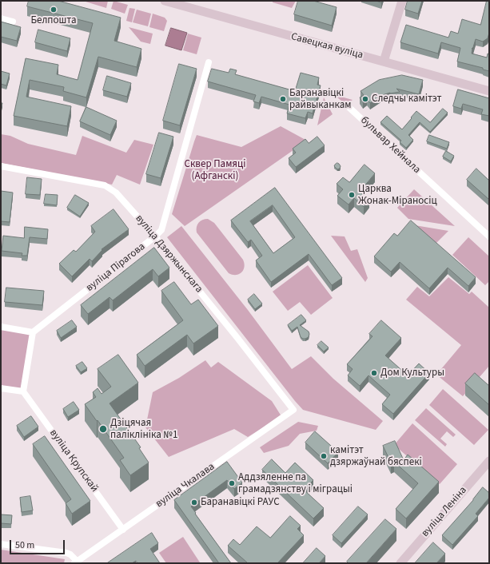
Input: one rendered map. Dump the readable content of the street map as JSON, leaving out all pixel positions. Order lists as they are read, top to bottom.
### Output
{
  "streets": {
    "main road": ["Савецкая вуліца", "вуліца Леніна"],
    "street": [
      "бульвар Хейнала",
      "вуліца Дзяржынскага",
      "вуліца Пірагова",
      "вуліца Крупскай",
      "вуліца Чкалава"
    ]
  },
  "crossings": [
    ["вуліца Дзяржынскага", "вуліца Пірагова"],
    ["вуліца Дзяржынскага", "вуліца Чкалава"],
    ["вуліца Крупскай", "вуліца Чкалава"]
  ],
  "parks": ["Сквер Памяці (Афганскі)"],
  "places": [
    "Белпошта",
    "Баранавіцкі райвыканкам",
    "Следчы камітэт",
    "Царква Жонак-Міраносіц",
    "Дом Культуры",
    "Дзіцячая паліклініка №1",
    "камітэт дзяржаўнай бяспекі",
    "Аддзяленне па грамадзянству і міграцыі",
    "Баранавіцкі РАУС"
  ],
  "scale_bar": "50 m"
}
